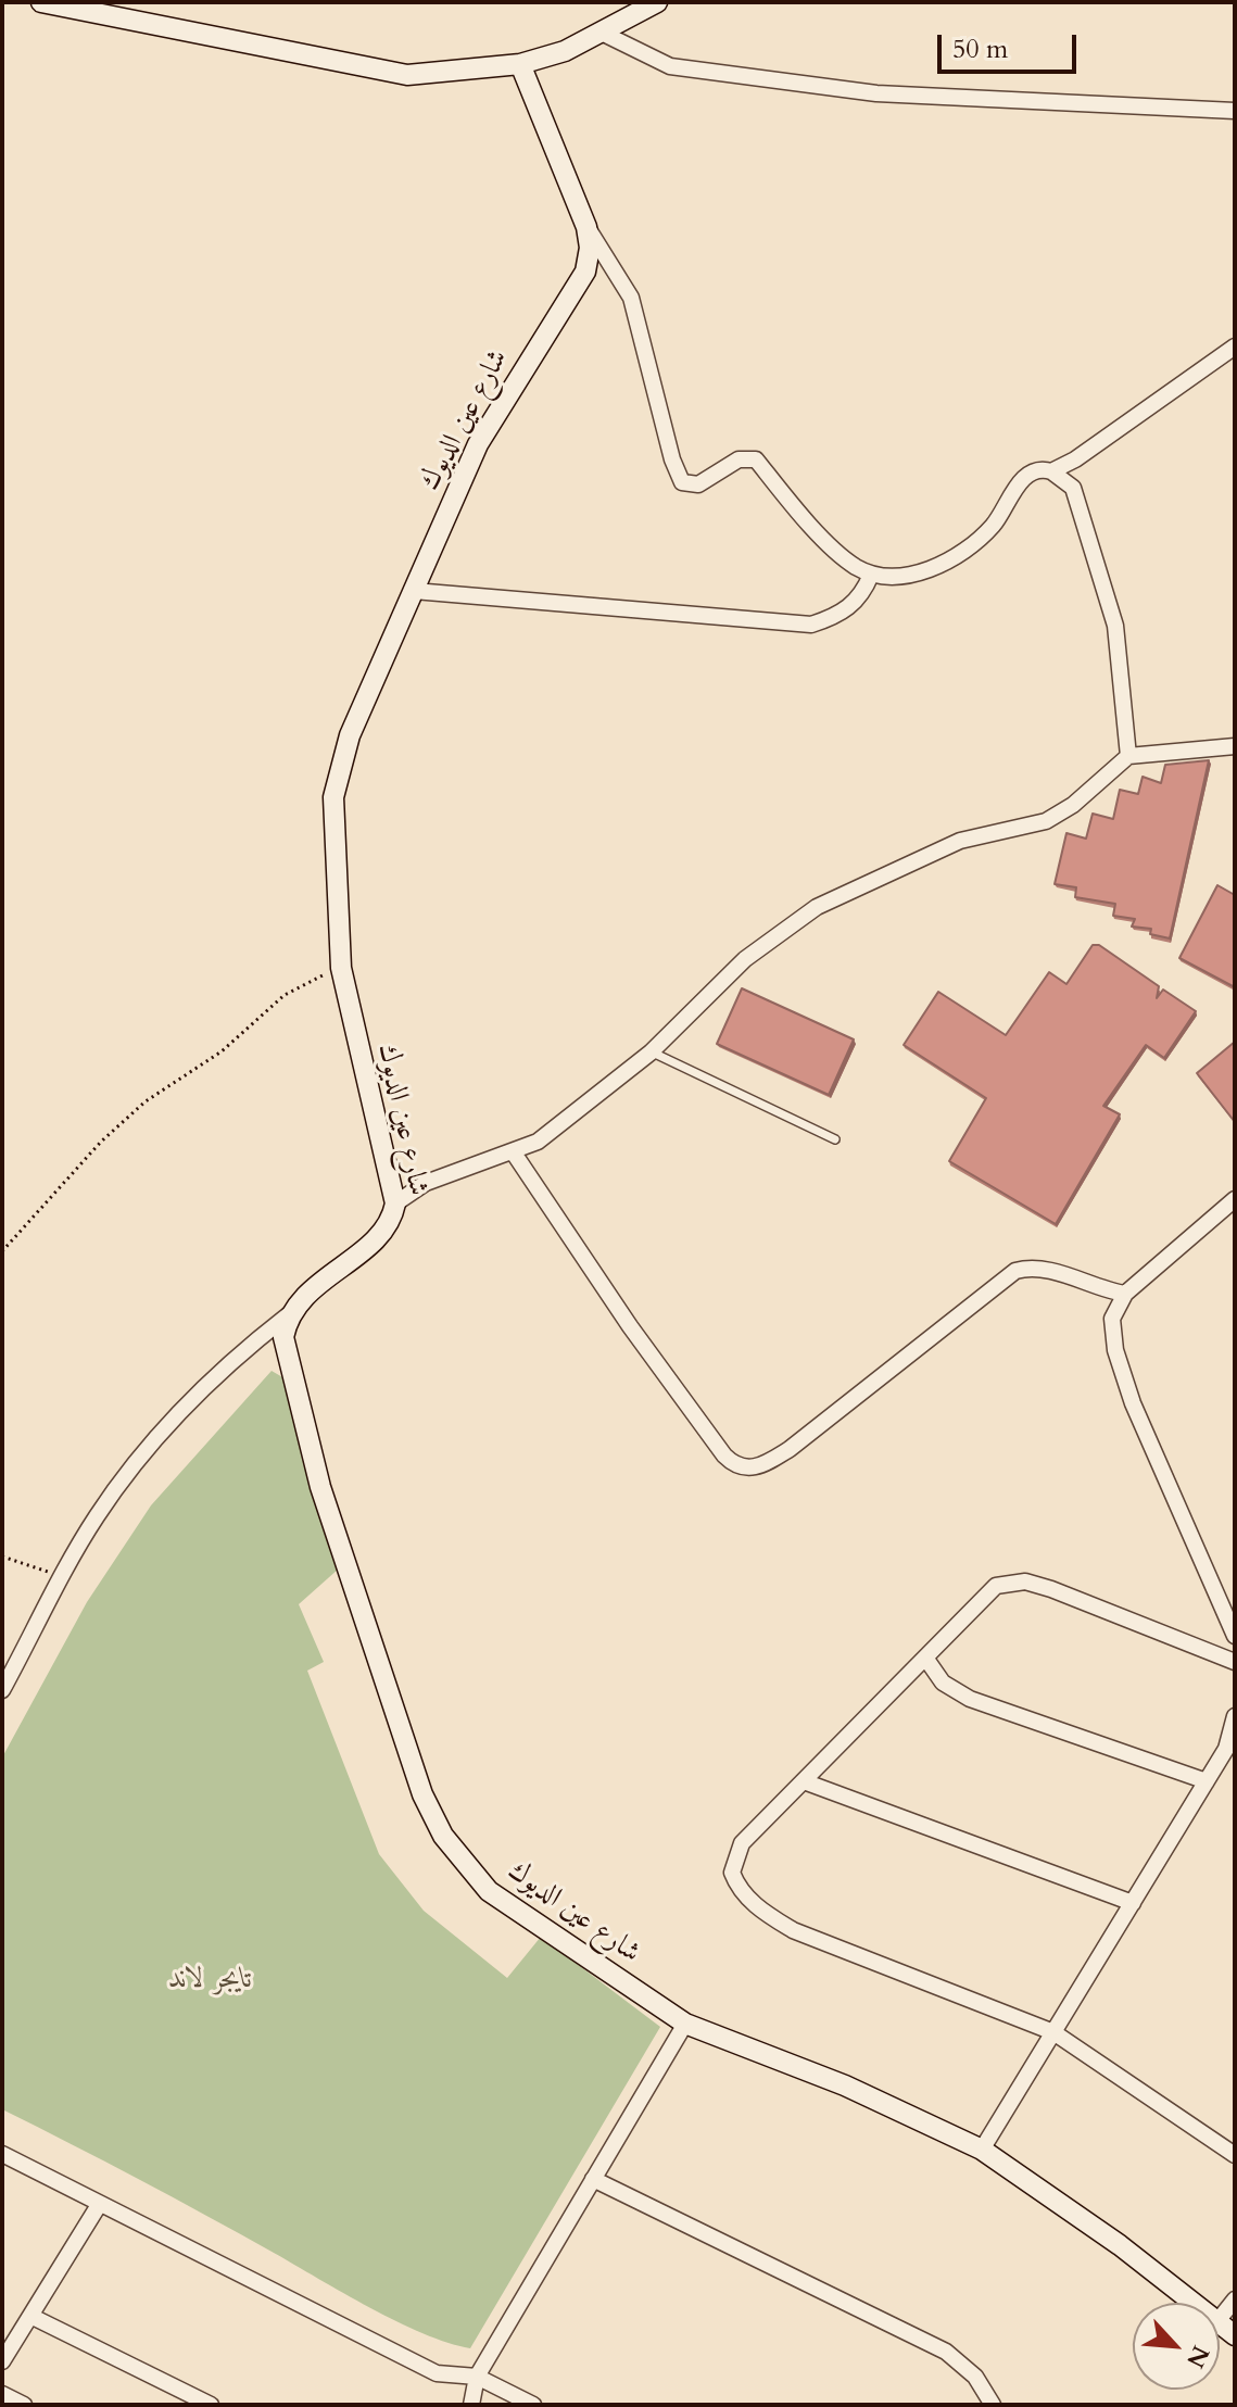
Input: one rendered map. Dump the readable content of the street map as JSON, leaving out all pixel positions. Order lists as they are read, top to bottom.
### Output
{
  "streets": {
    "street": ["شارع عين الديوك"]
  },
  "parks": ["تايجر لاند"],
  "scale_bar": "50 m",
  "north": "bottom right"
}
